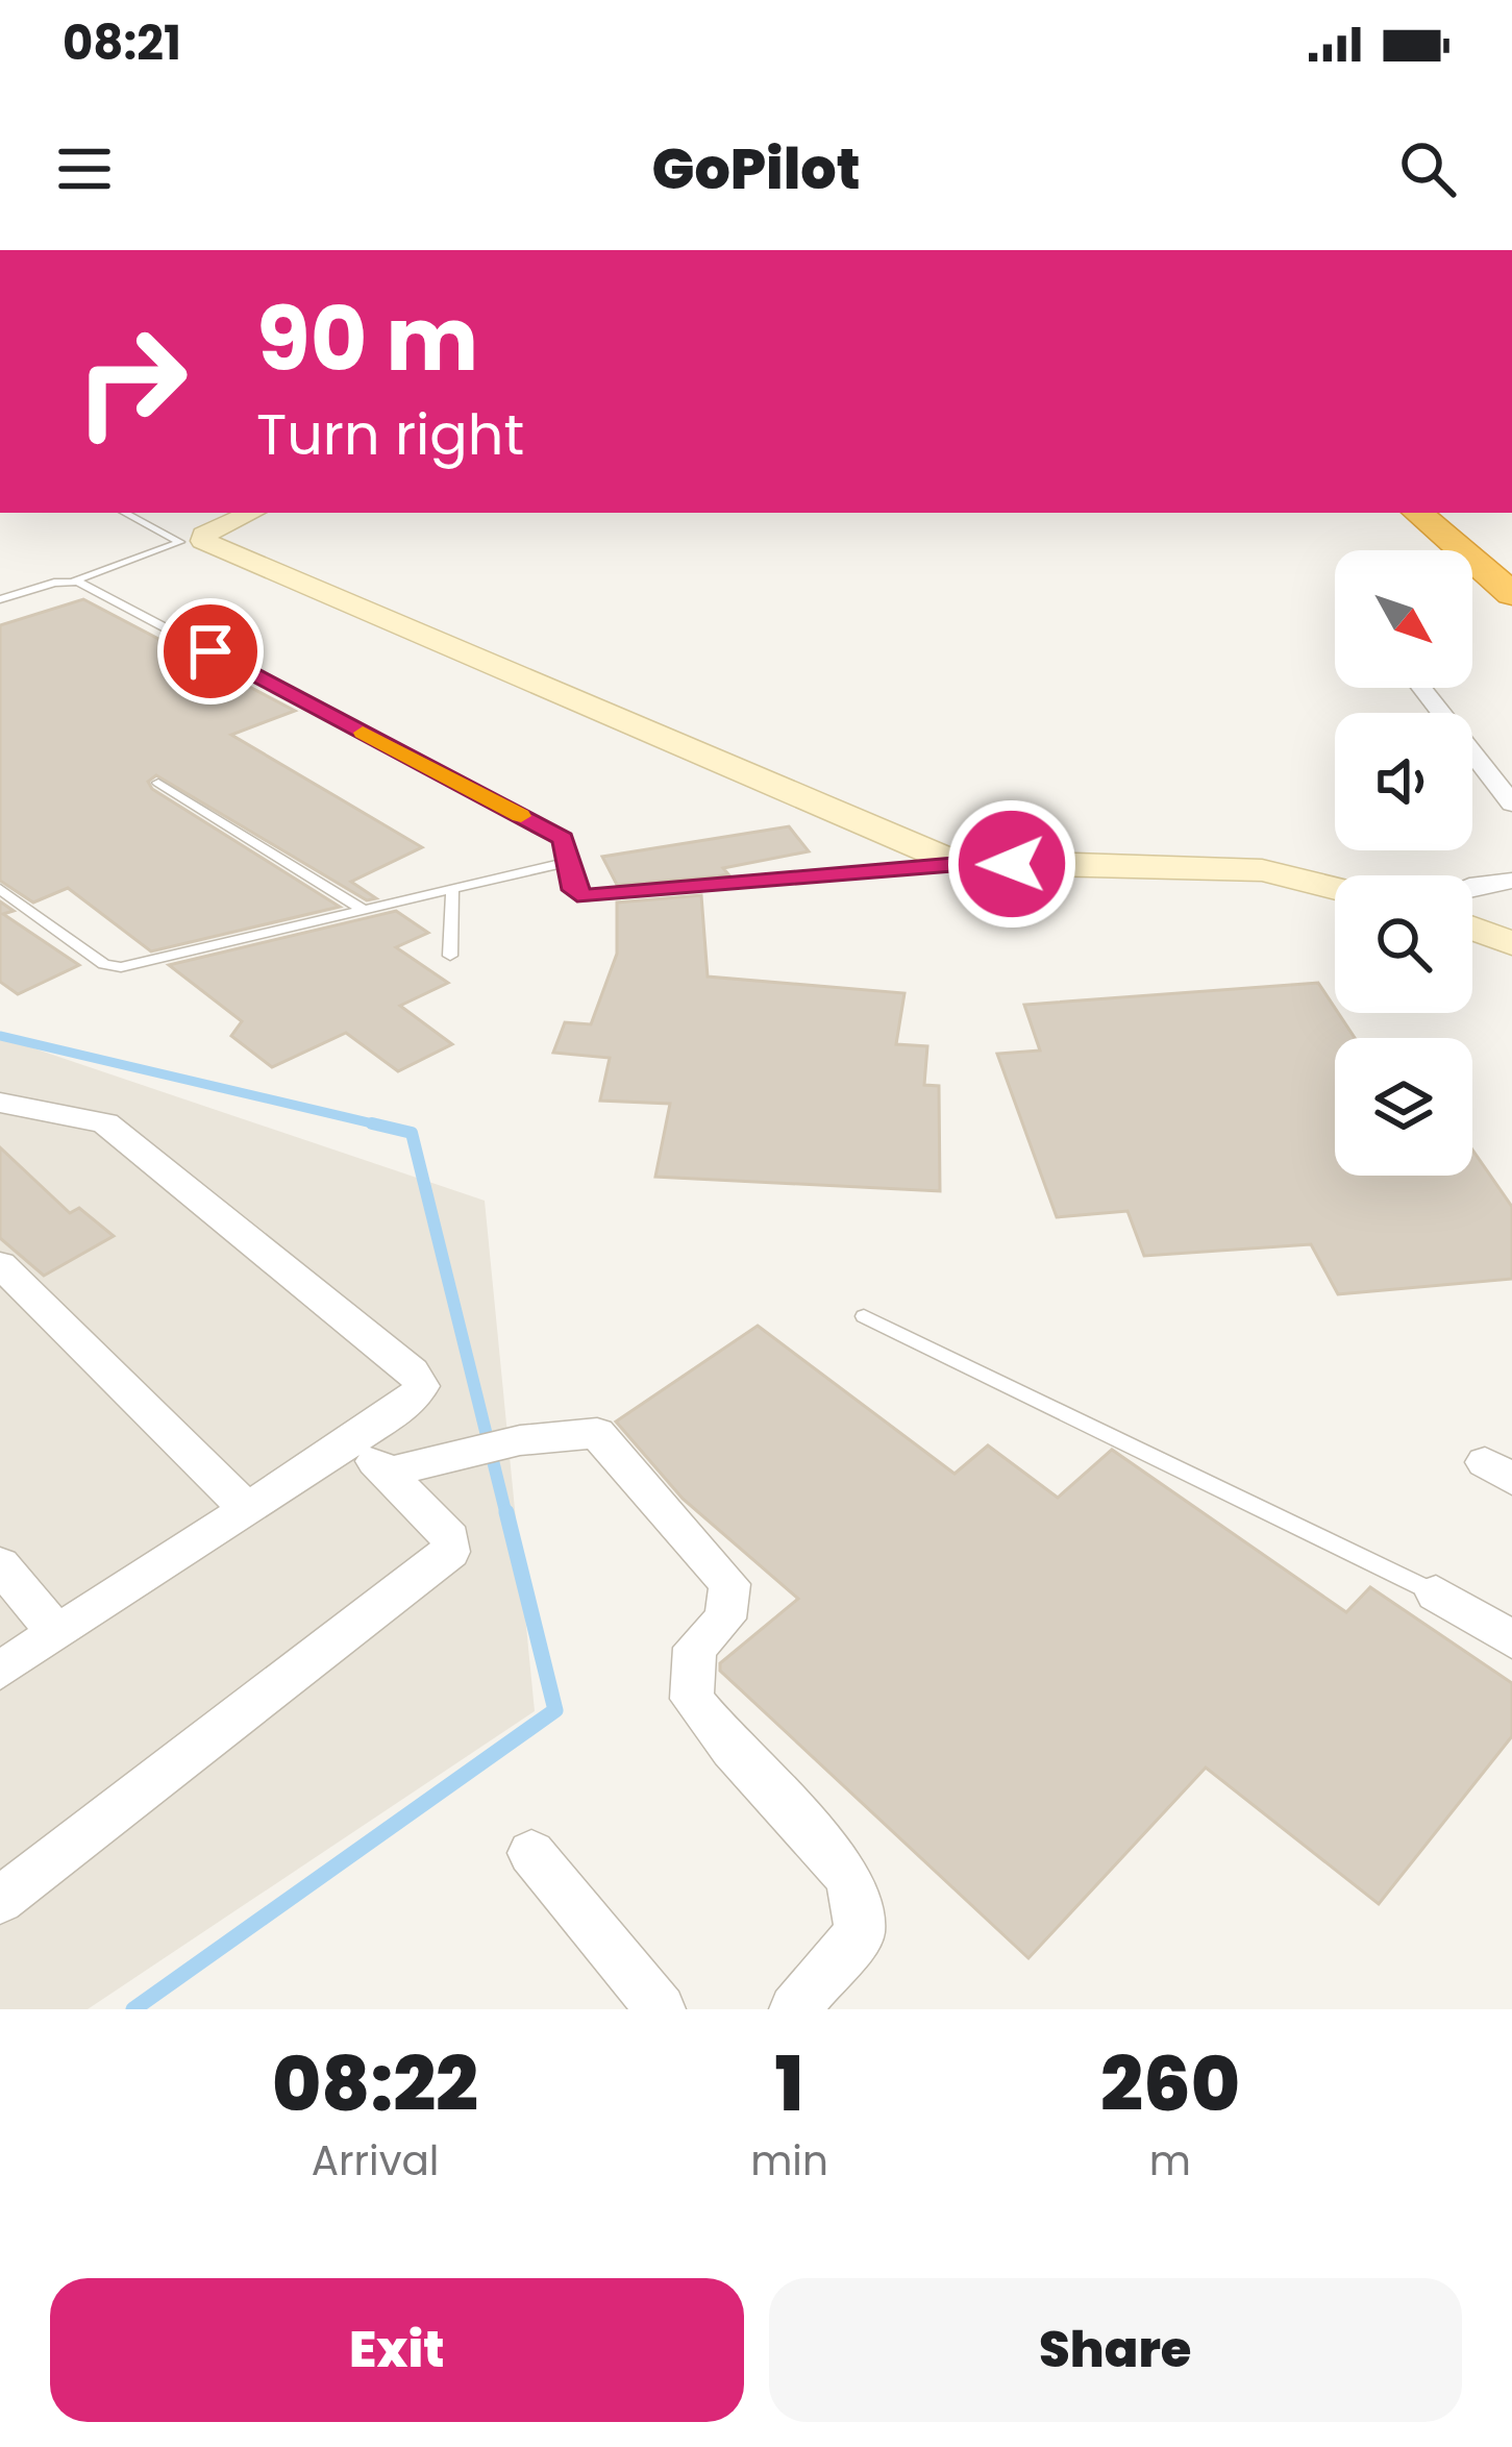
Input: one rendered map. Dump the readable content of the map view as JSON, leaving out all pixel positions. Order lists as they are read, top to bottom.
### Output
{
  "north": "bottom right",
  "page": {
    "status": "08:21",
    "header": "GoPilot",
    "turn": ["90 m", "Turn right"],
    "eta": [
      "08:22",
      "Arrival",
      "1",
      "min",
      "260",
      "m"
    ],
    "buttons": ["Exit", "Share"]
  }
}
